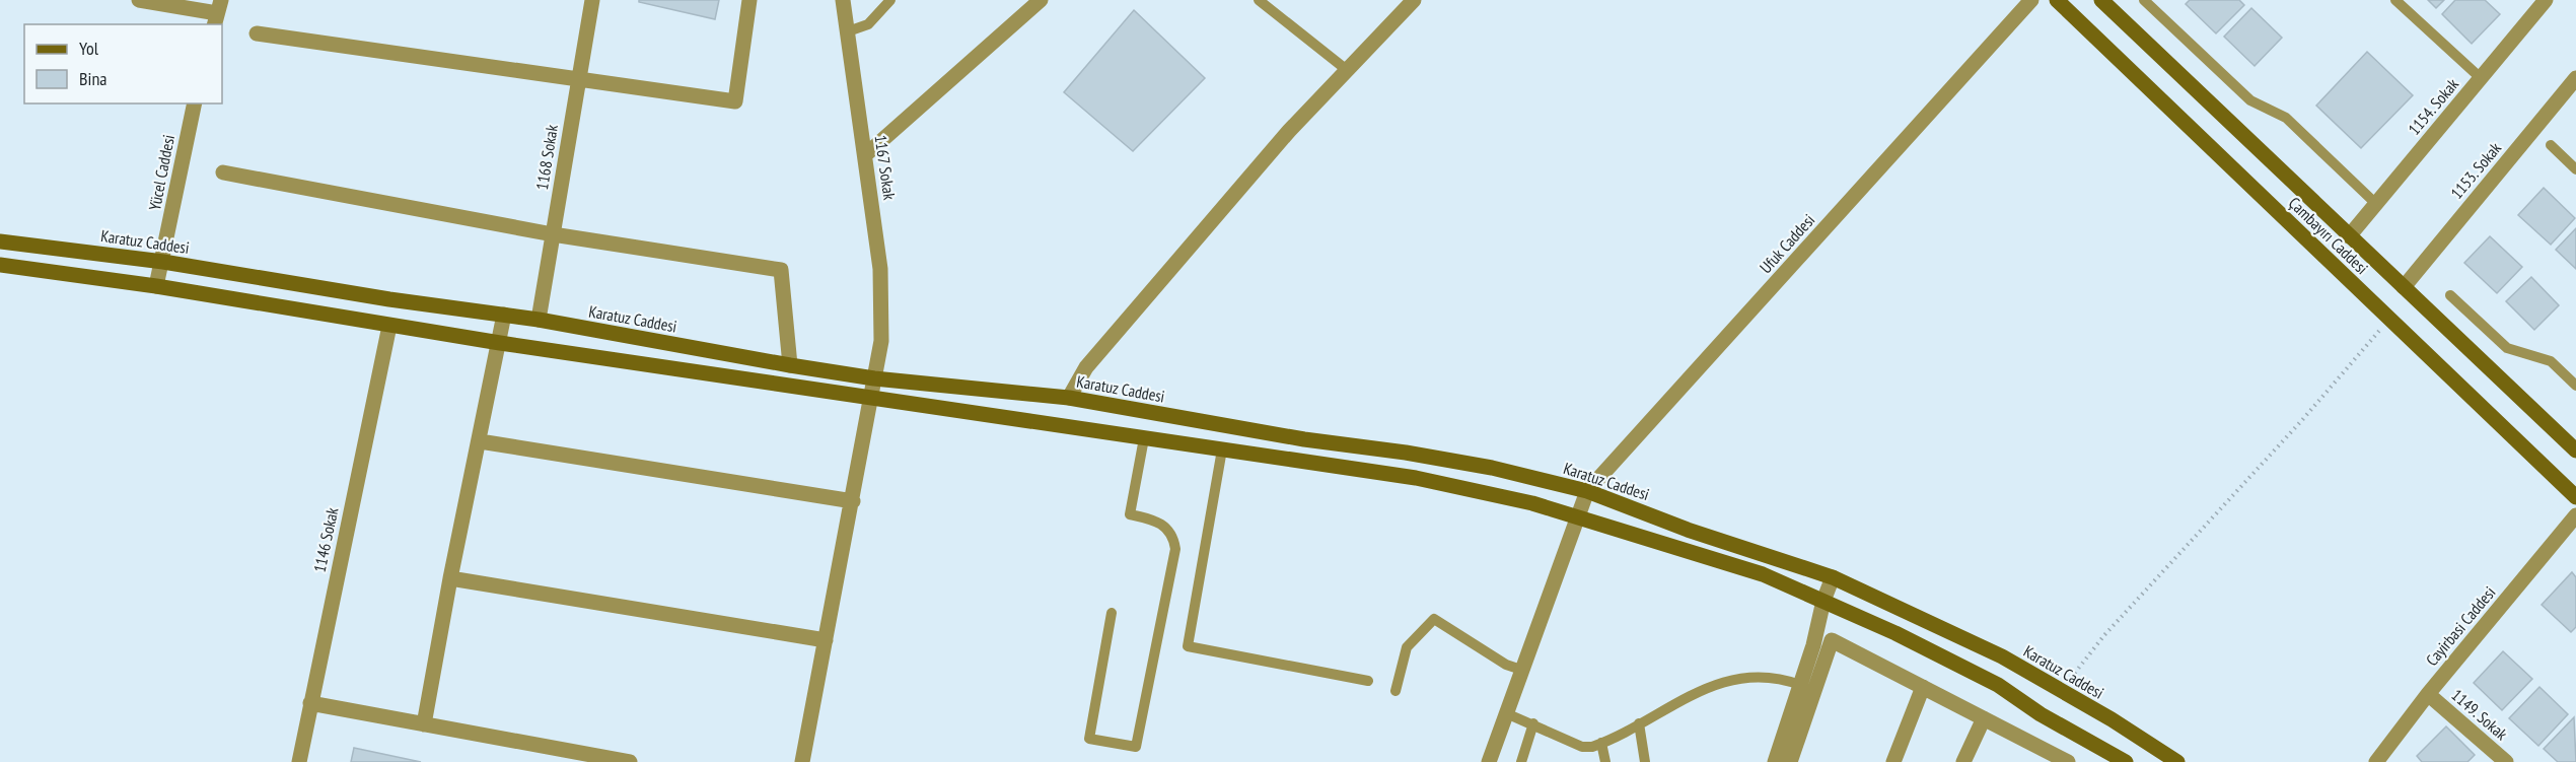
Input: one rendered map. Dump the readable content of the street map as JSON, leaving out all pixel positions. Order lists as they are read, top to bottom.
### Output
{
  "streets": {
    "street": [
      "1154. Sokak",
      "1168 Sokak",
      "1167 Sokak",
      "1153. Sokak",
      "Yücel Caddesi",
      "Çambayırı Caddesi",
      "Karatuz Caddesi",
      "Ufuk Caddesi",
      "1146 Sokak",
      "Cayirbasi Caddesi",
      "1149. Sokak"
    ]
  },
  "crossings": [
    ["1154. Sokak", "Çambayırı Caddesi"],
    ["1168 Sokak", "Karatuz Caddesi"],
    ["1167 Sokak", "Karatuz Caddesi"],
    ["1153. Sokak", "Çambayırı Caddesi"],
    ["Yücel Caddesi", "Karatuz Caddesi"],
    ["Karatuz Caddesi", "Ufuk Caddesi"],
    ["Cayirbasi Caddesi", "1149. Sokak"]
  ],
  "legend": ["Yol", "Bina"]
}
